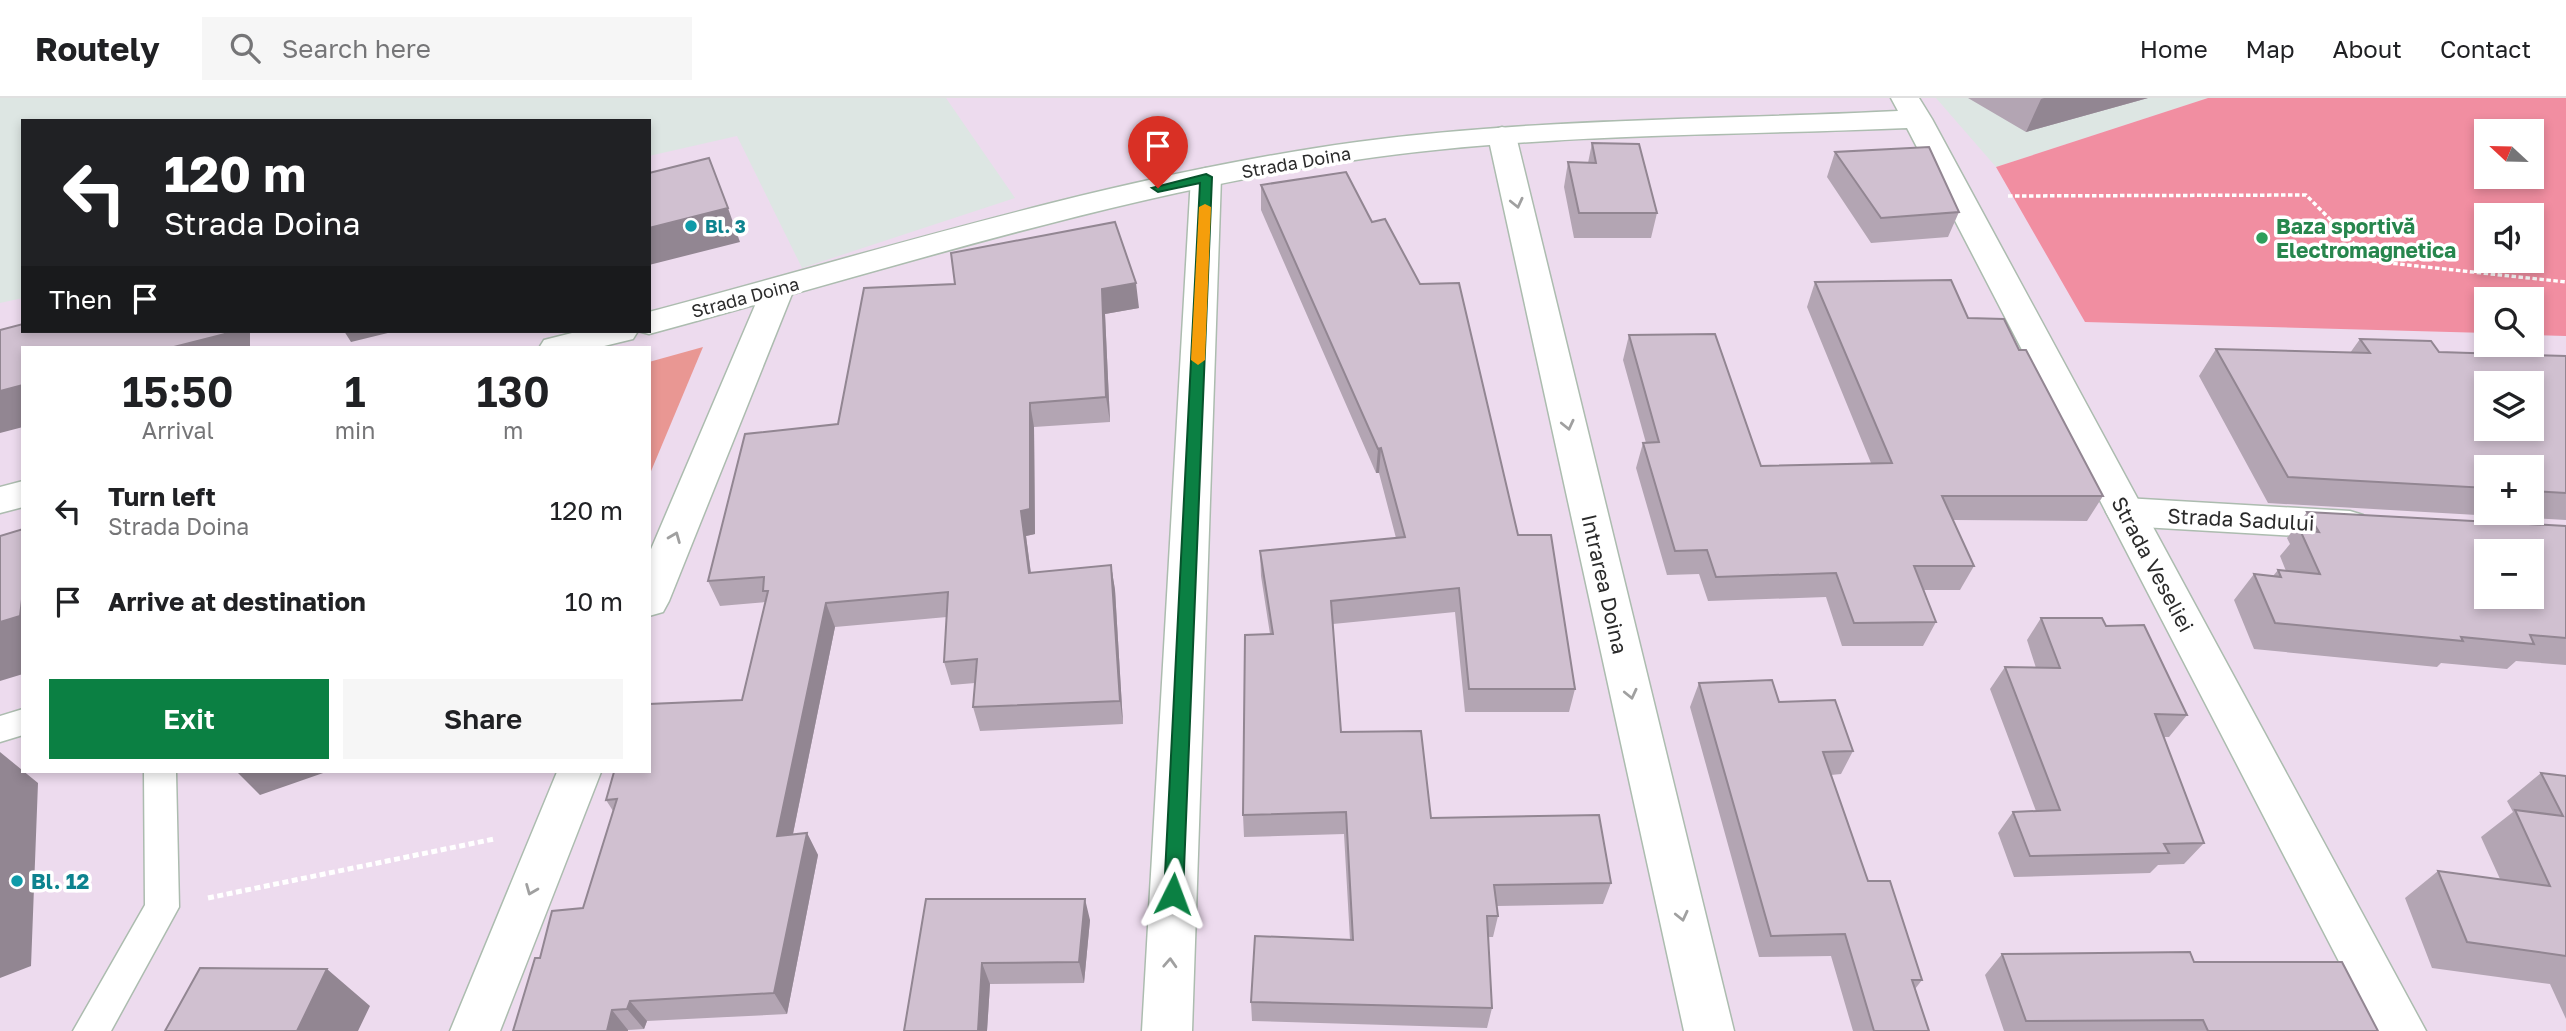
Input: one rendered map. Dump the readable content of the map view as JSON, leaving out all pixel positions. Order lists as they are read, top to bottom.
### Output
{
  "streets": {
    "street": [
      "Strada Doina",
      "Strada Sadului",
      "Strada Veseliei",
      "Intrarea Doina"
    ]
  },
  "crossings": [
    ["Strada Doina", "Strada Veseliei"],
    ["Strada Doina", "Intrarea Doina"],
    ["Strada Sadului", "Strada Veseliei"]
  ],
  "one_way": ["Intrarea Doina"],
  "places": ["Bl. 3", "Baza sportivă Electromagnetica", "Bl. 12"],
  "north": "left",
  "page": {
    "header": "Routely",
    "search": "Search here",
    "nav": [
      "Home",
      "Map",
      "About",
      "Contact"
    ],
    "map_buttons": ["+", "−"],
    "turn": ["120 m", "Strada Doina"],
    "then": "Then",
    "eta": [
      "15:50",
      "Arrival",
      "1",
      "min",
      "130",
      "m"
    ],
    "list": [
      {
        "name": "Turn left",
        "note": "Strada Doina",
        "value": "120 m"
      },
      {
        "name": "Arrive at destination",
        "value": "10 m"
      }
    ],
    "buttons": ["Exit", "Share"]
  }
}
